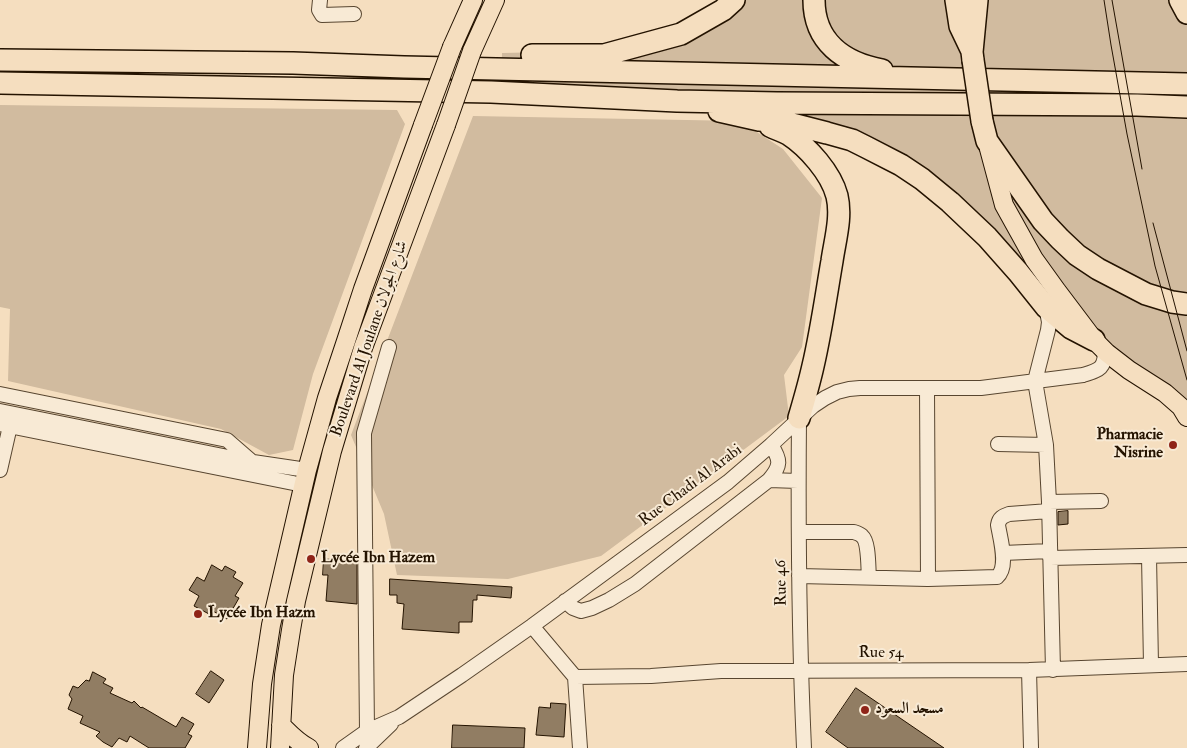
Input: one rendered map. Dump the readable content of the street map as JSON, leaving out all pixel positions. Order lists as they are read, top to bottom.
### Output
{
  "streets": {
    "main road": ["Boulevard Al Joulane شارع الجولان"],
    "street": ["Rue Chadi Al Arabi", "Rue 46", "Rue 54"]
  },
  "crossings": [
    ["Rue Chadi Al Arabi", "Rue 46"],
    ["Rue 46", "Rue 54"]
  ],
  "places": [
    "Pharmacie Nisrine",
    "Lycée Ibn Hazem",
    "Lycée Ibn Hazm",
    "مسجد السعود"
  ]
}
